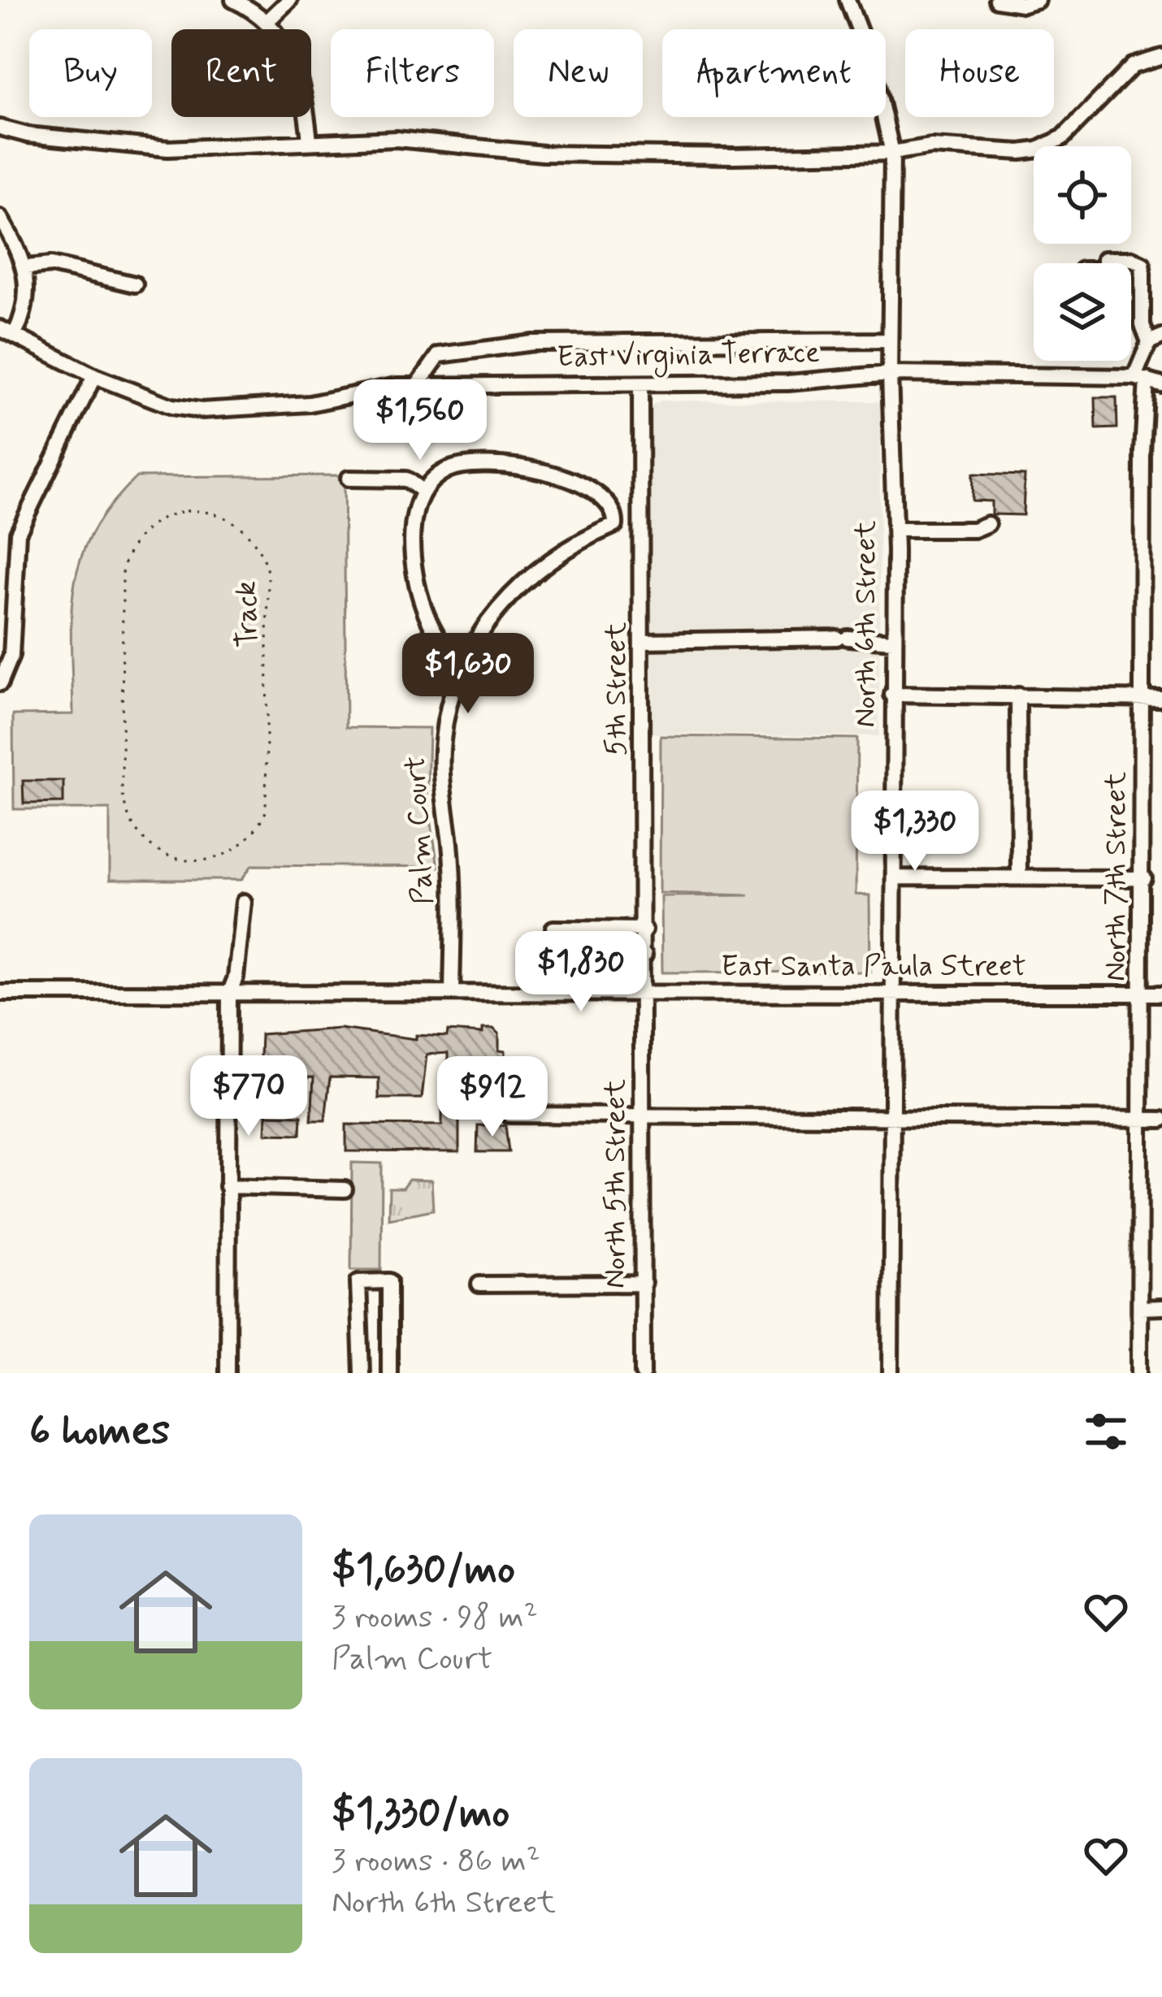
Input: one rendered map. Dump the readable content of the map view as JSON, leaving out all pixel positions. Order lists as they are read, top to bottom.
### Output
{
  "streets": {
    "street": [
      "East Virginia Terrace",
      "North 6th Street",
      "5th Street",
      "Palm Court",
      "North 7th Street",
      "East Santa Paula Street",
      "North 5th Street"
    ],
    "path": ["Track"]
  },
  "crossings": [
    ["East Virginia Terrace", "North 6th Street"],
    ["East Virginia Terrace", "5th Street"],
    ["East Virginia Terrace", "North 7th Street"],
    ["North 6th Street", "East Santa Paula Street"],
    ["5th Street", "East Santa Paula Street"],
    ["5th Street", "North 5th Street"],
    ["Palm Court", "East Santa Paula Street"],
    ["North 7th Street", "East Santa Paula Street"],
    ["East Santa Paula Street", "North 5th Street"]
  ],
  "page": {
    "chip": [
      "Buy",
      "Rent",
      "Filters",
      "New",
      "Apartment",
      "House"
    ],
    "price": [
      "$1,560",
      "$1,630",
      "$1,330",
      "$1,830",
      "$770",
      "$912"
    ],
    "heading": "6 homes",
    "list": [
      {
        "name": "$1,630/mo",
        "note": "3 rooms · 98 m² · Palm Court"
      },
      {
        "name": "$1,330/mo",
        "note": "3 rooms · 86 m² · North 6th Street"
      }
    ]
  }
}
